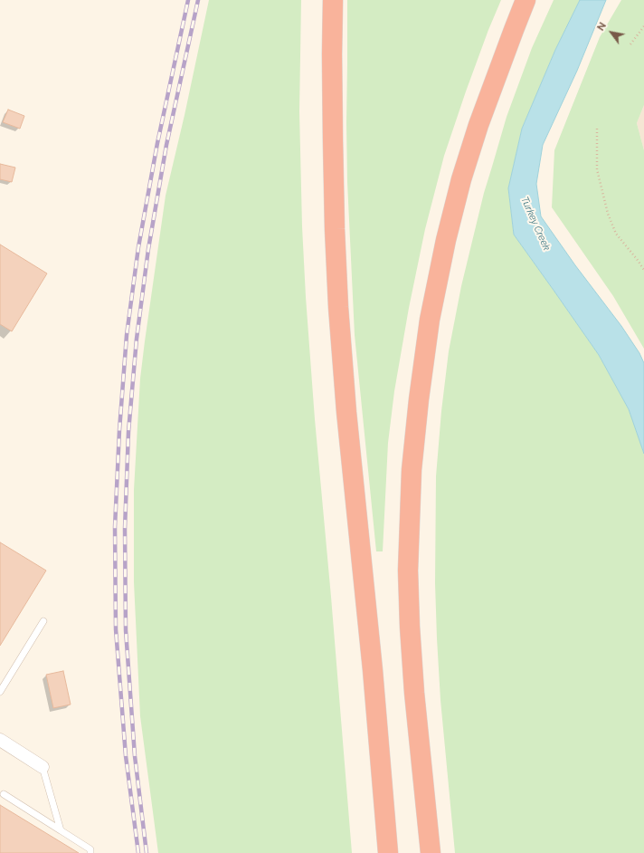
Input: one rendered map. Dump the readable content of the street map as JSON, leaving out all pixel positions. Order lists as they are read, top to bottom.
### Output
{
  "water": ["Turkey Creek"],
  "north": "top left"
}
